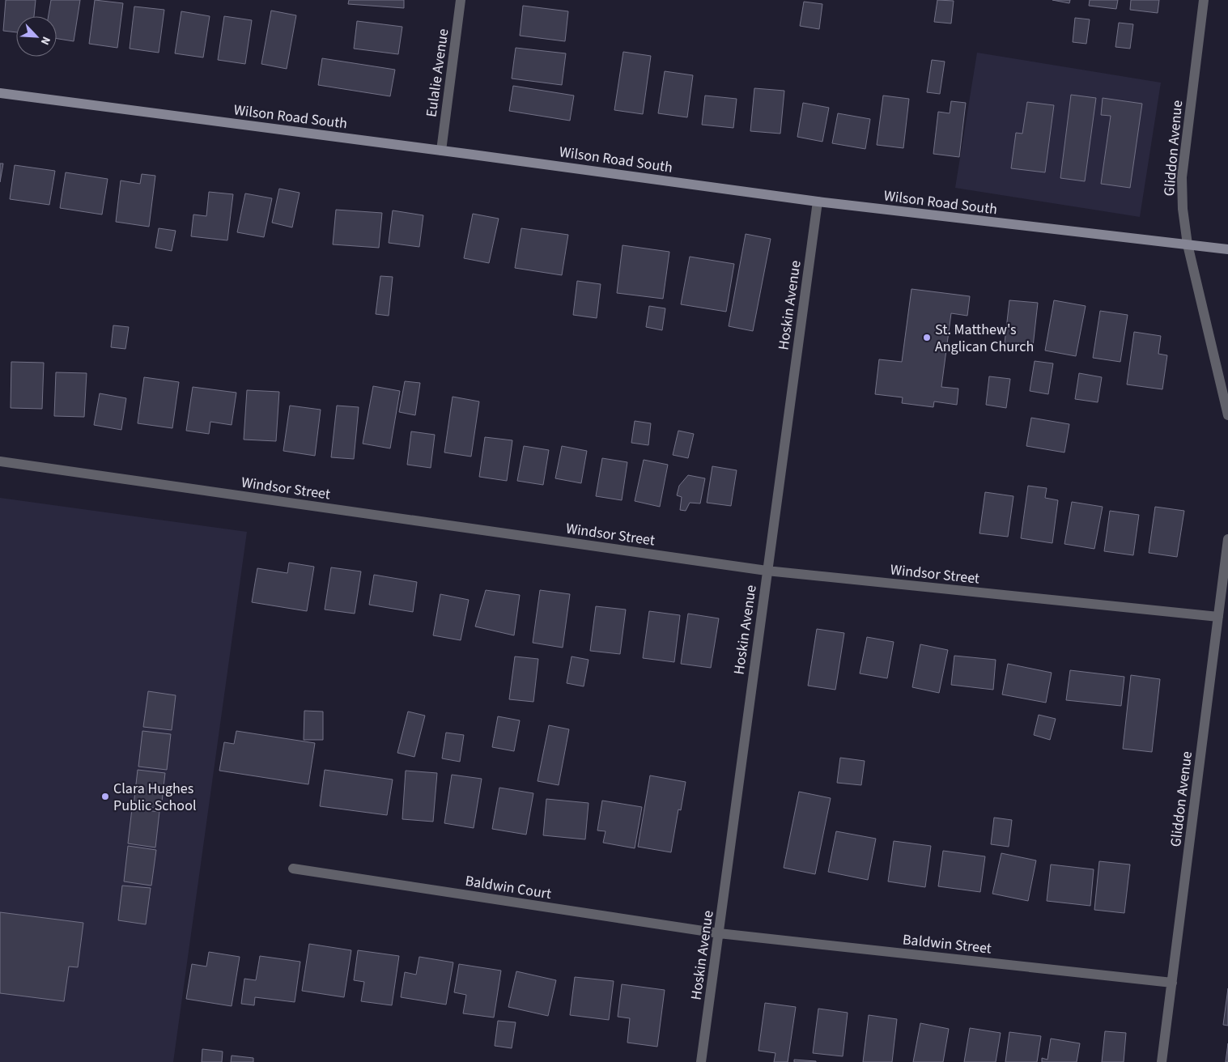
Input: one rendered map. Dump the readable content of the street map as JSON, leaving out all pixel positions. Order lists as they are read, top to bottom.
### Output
{
  "streets": {
    "main road": ["Wilson Road South"],
    "street": [
      "Eulalie Avenue",
      "Gliddon Avenue",
      "Hoskin Avenue",
      "Windsor Street",
      "Baldwin Court",
      "Baldwin Street"
    ]
  },
  "crossings": [
    ["Eulalie Avenue", "Wilson Road South"],
    ["Wilson Road South", "Gliddon Avenue"],
    ["Wilson Road South", "Hoskin Avenue"],
    ["Gliddon Avenue", "Windsor Street"],
    ["Gliddon Avenue", "Baldwin Street"],
    ["Hoskin Avenue", "Windsor Street"],
    ["Hoskin Avenue", "Baldwin Court"],
    ["Hoskin Avenue", "Baldwin Street"],
    ["Baldwin Court", "Baldwin Street"]
  ],
  "places": ["St. Matthew's Anglican Church", "Clara Hughes Public School"],
  "north": "bottom right"
}
